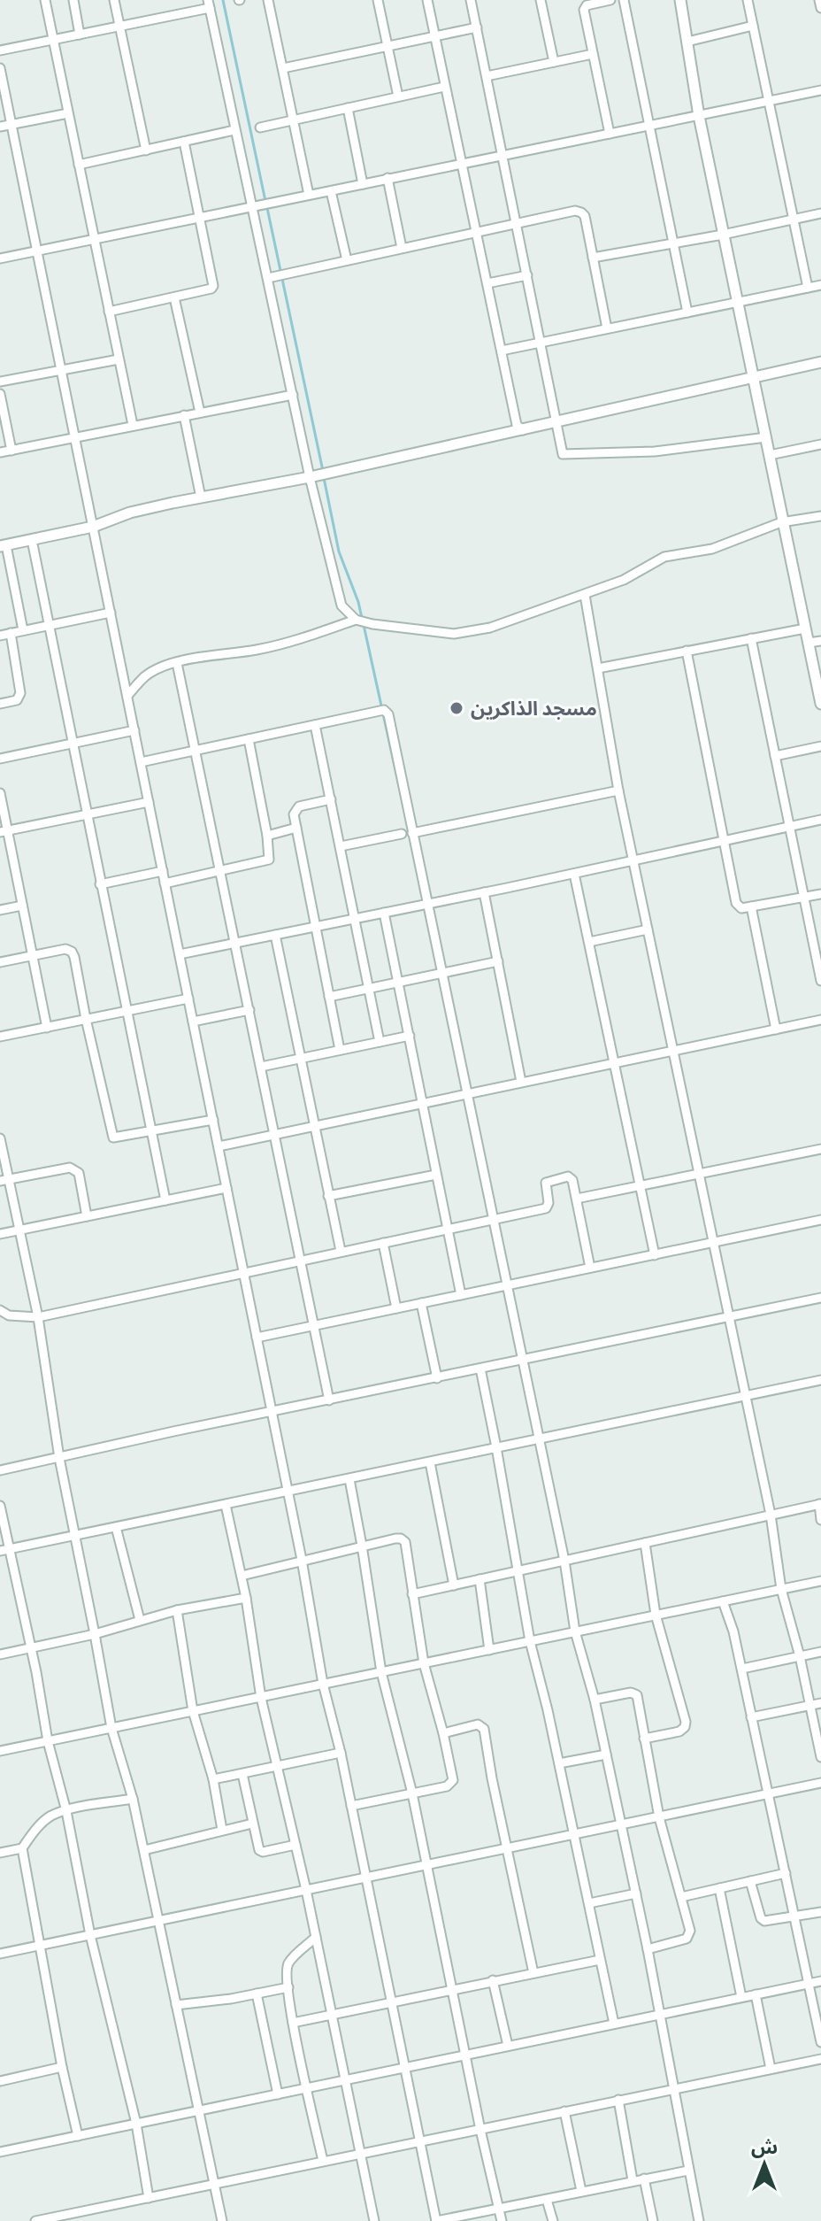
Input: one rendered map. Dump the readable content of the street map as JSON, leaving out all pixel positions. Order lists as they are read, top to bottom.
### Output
{
  "places": ["مسجد الذاكرين"],
  "north": "top"
}
